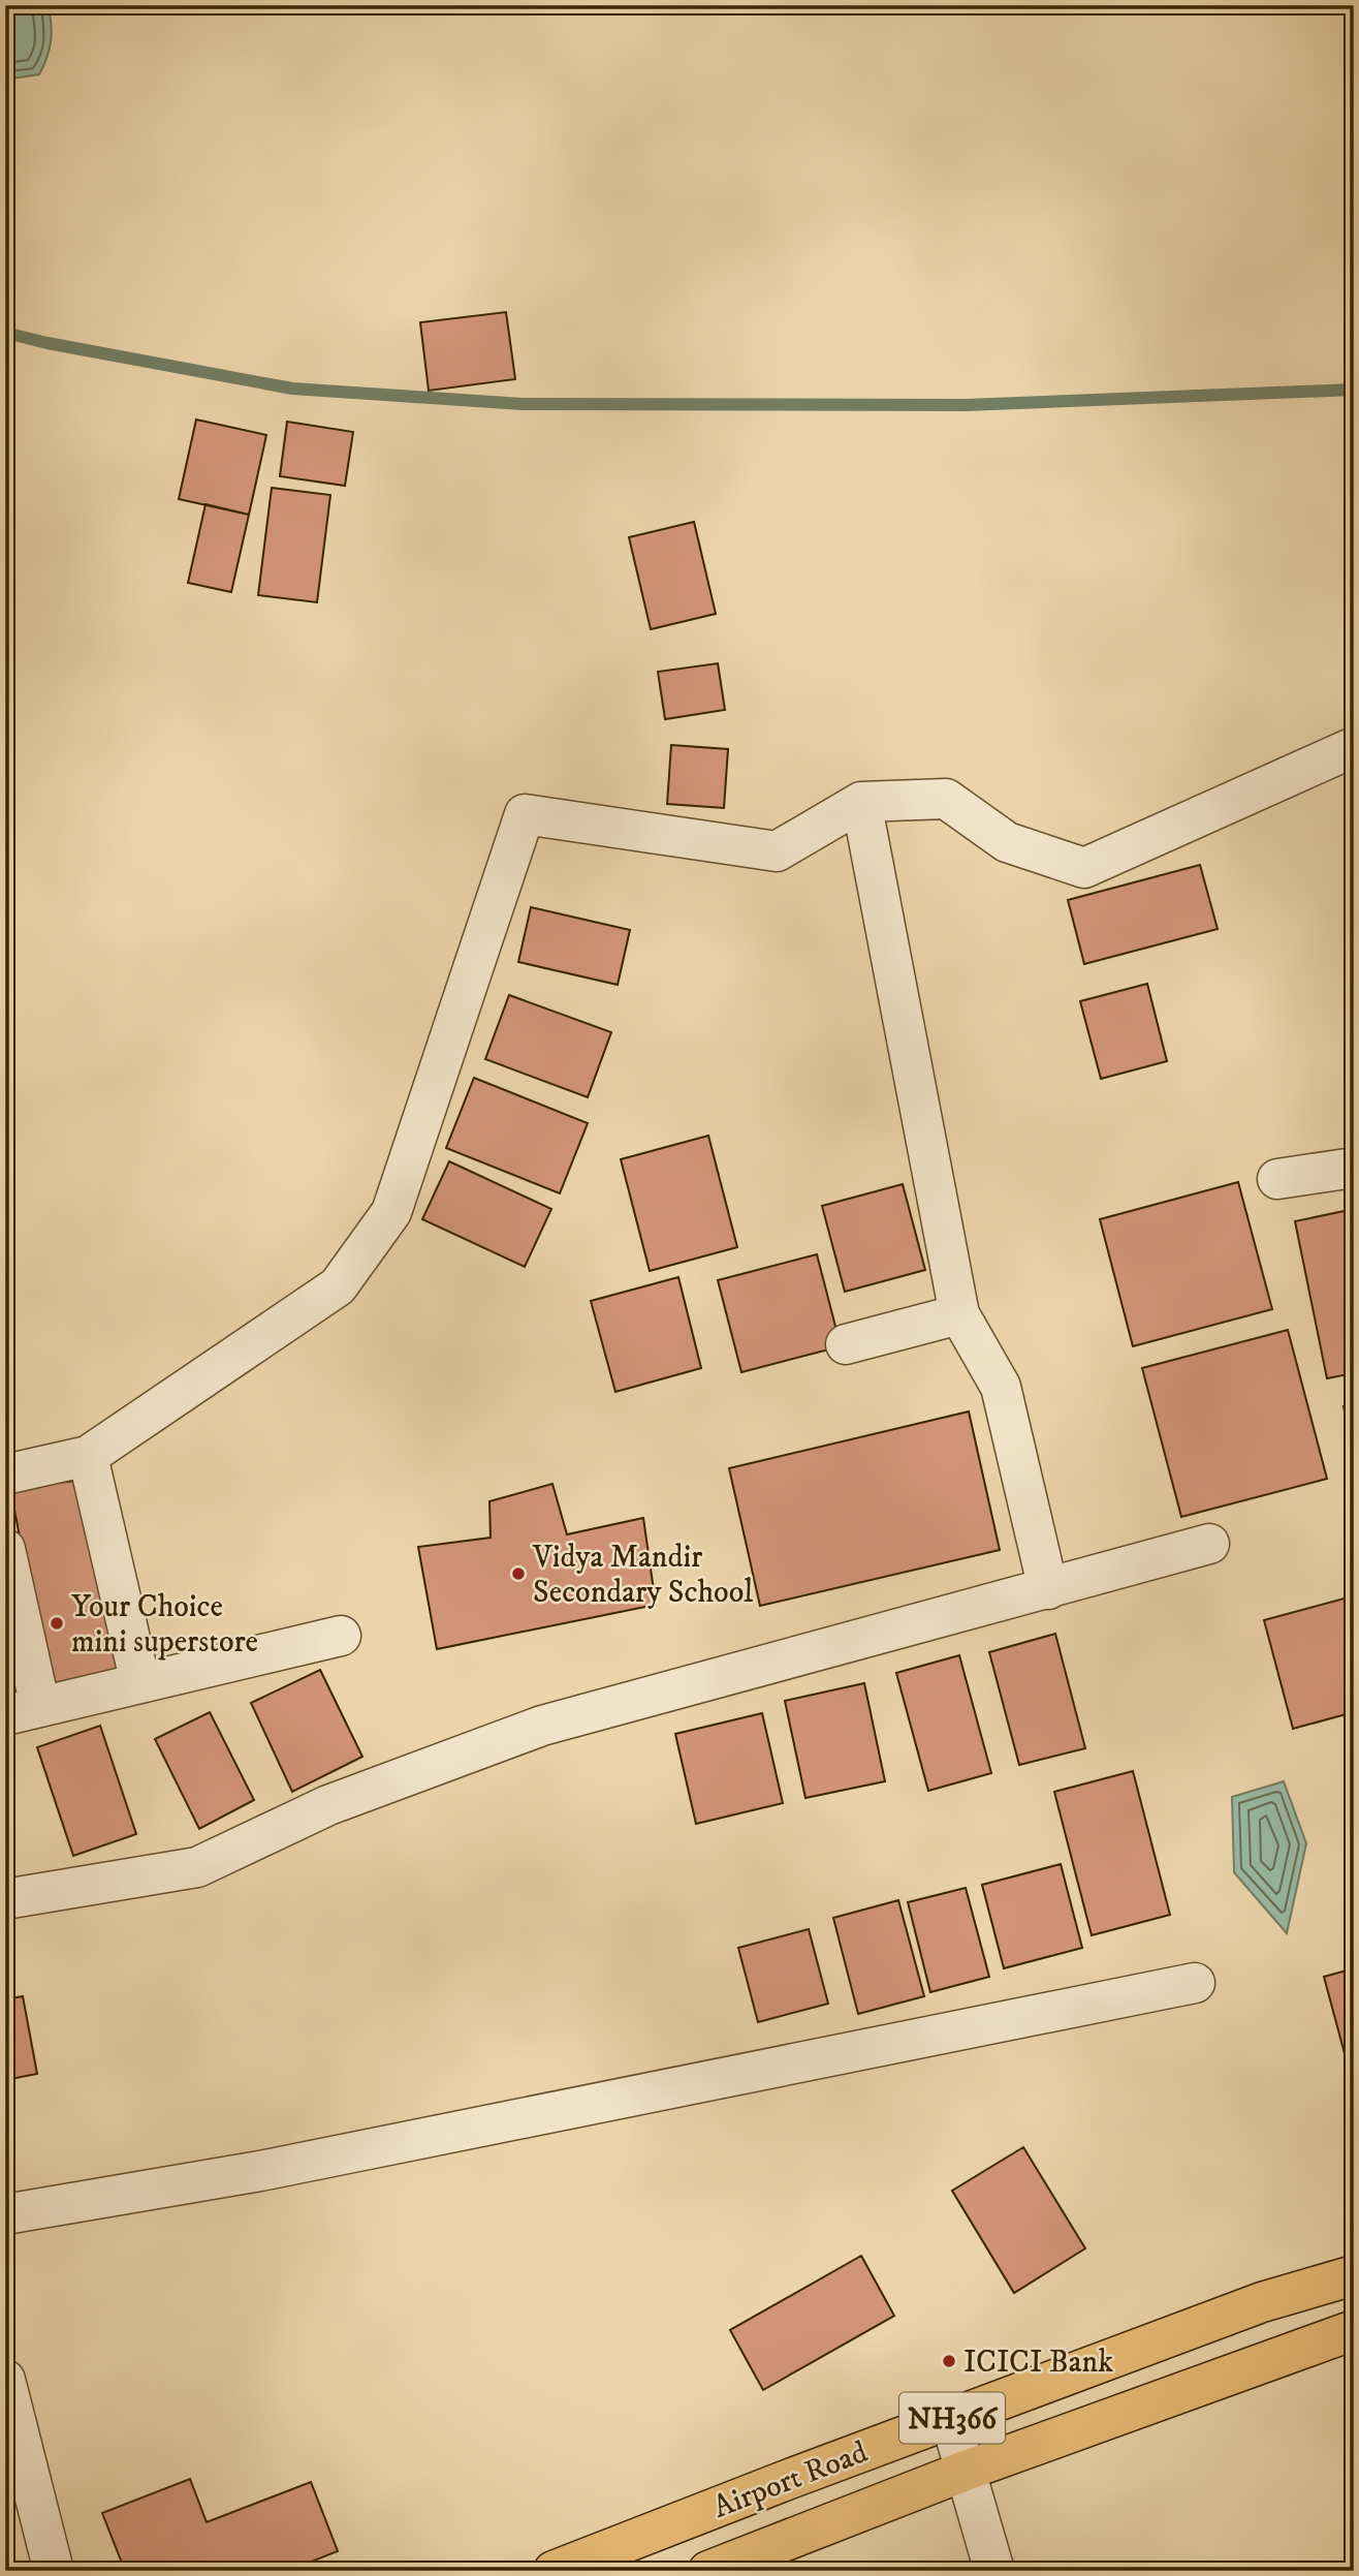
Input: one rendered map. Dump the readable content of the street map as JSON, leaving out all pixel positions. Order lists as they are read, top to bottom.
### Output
{
  "streets": {
    "highway": ["NH366", "Airport Road"]
  },
  "places": ["Vidya Mandir Secondary School", "Your Choice mini superstore", "ICICI Bank"]
}
